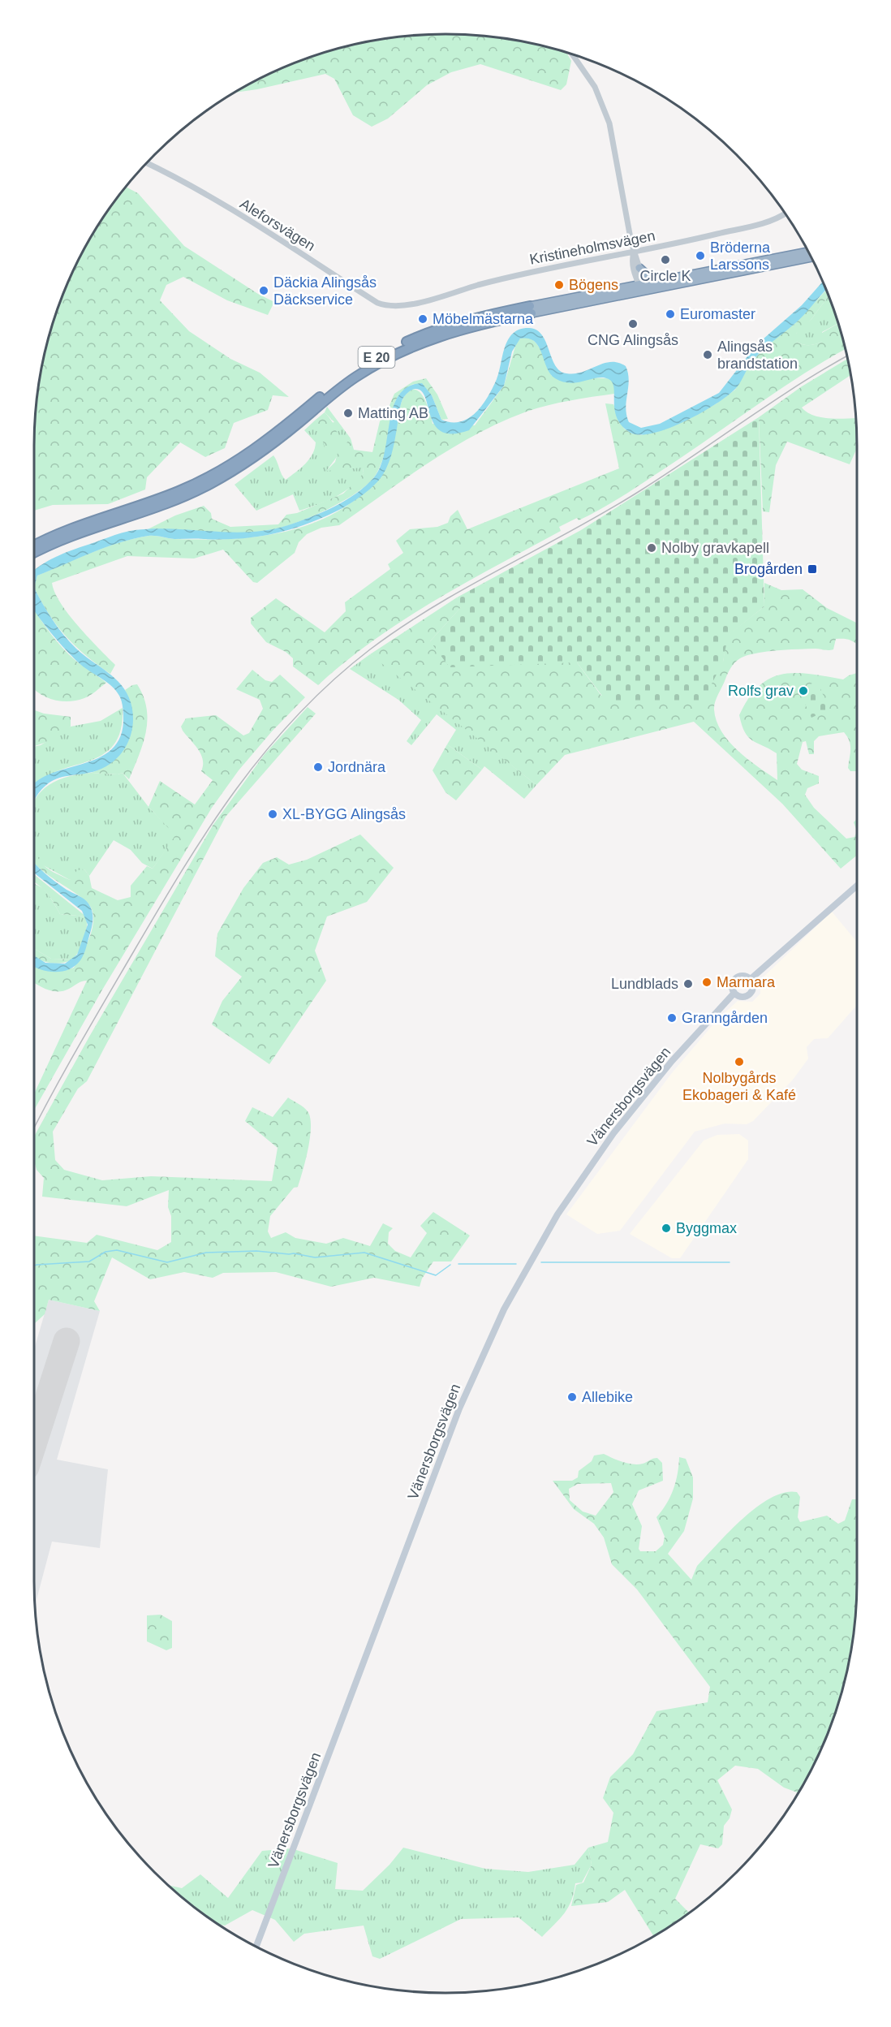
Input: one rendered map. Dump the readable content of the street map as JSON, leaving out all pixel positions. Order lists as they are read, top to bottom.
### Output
{
  "streets": {
    "highway": ["E 20"],
    "main road": ["Vänersborgsvägen"],
    "street": ["Aleforsvägen", "Kristineholmsvägen"]
  },
  "crossings": [
    ["Aleforsvägen", "Kristineholmsvägen"]
  ],
  "places": {
    "other": [
      "Bröderna Larssons",
      "Circle K",
      "Bögens",
      "Däckia Alingsås Däckservice",
      "Euromaster",
      "Möbelmästarna",
      "CNG Alingsås",
      "Alingsås brandstation",
      "Matting AB",
      "Nolby gravkapell",
      "Rolfs grav",
      "Jordnära",
      "XL-BYGG Alingsås",
      "Marmara",
      "Lundblads",
      "Granngården",
      "Nolbygårds Ekobageri & Kafé",
      "Byggmax",
      "Allebike"
    ],
    "transit": ["Brogården"]
  }
}
